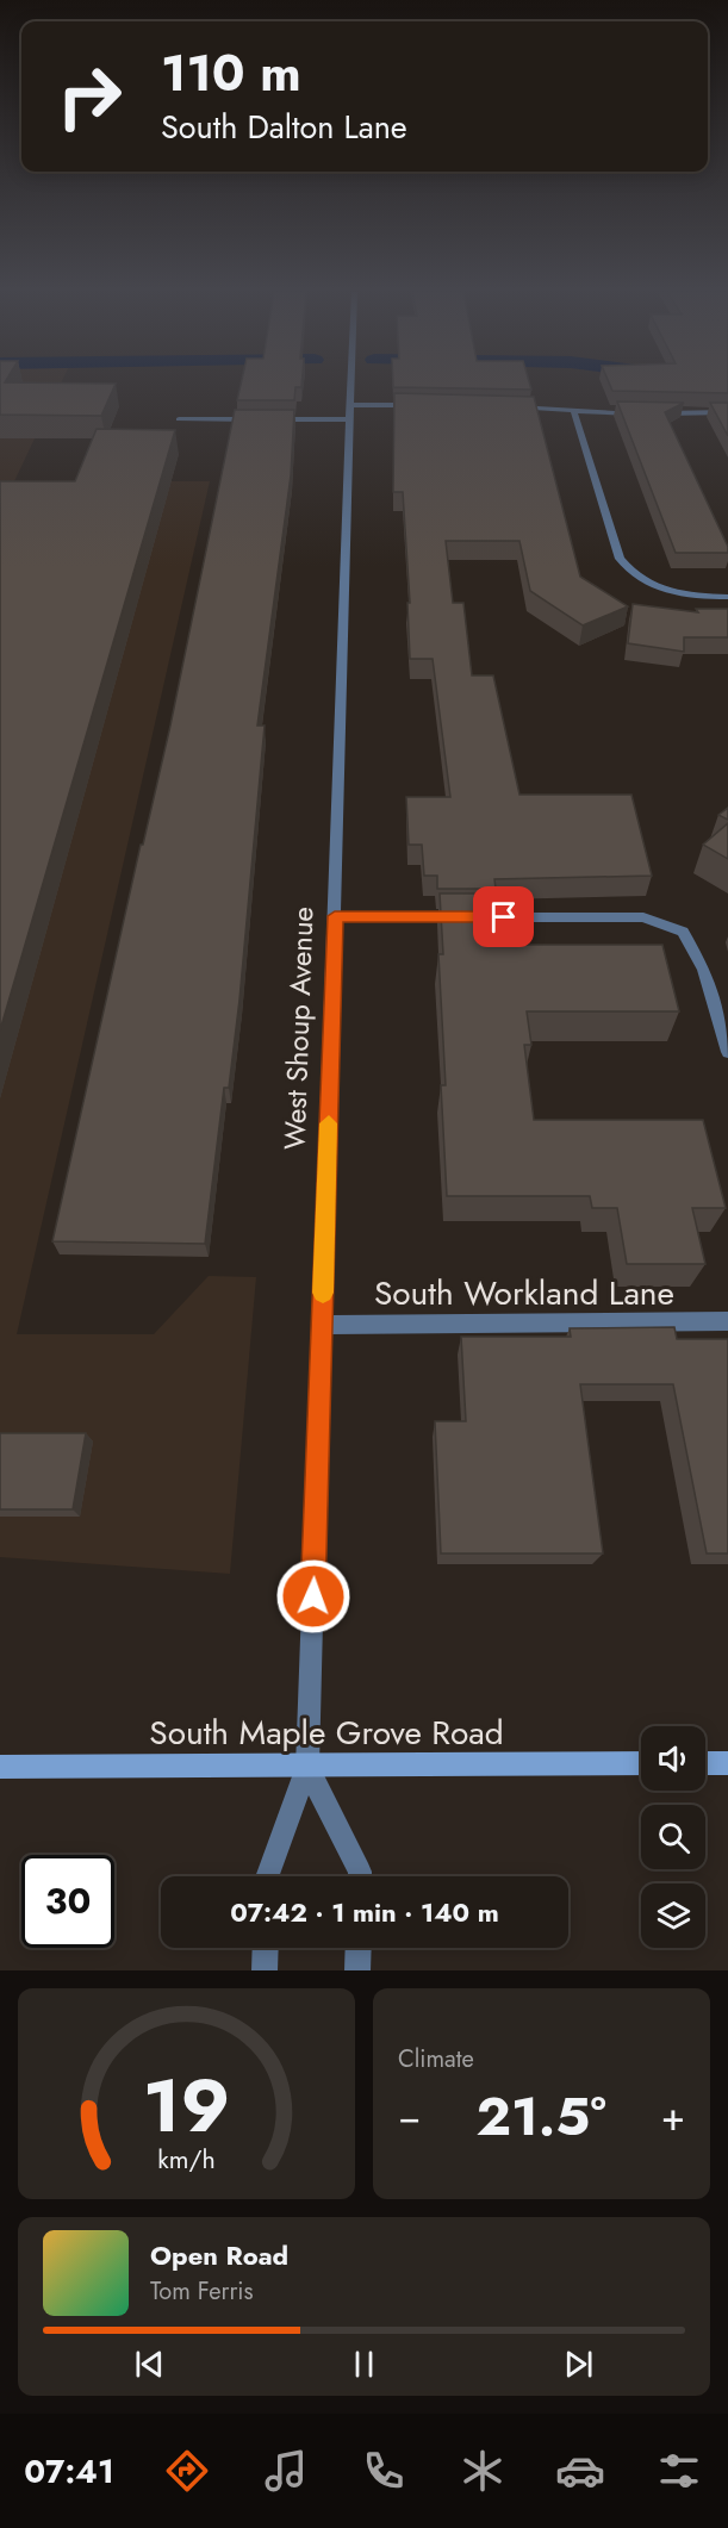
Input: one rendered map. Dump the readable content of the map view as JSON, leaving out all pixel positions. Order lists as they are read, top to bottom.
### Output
{
  "streets": {
    "main road": ["South Maple Grove Road"],
    "street": ["West Shoup Avenue", "South Workland Lane"]
  },
  "crossings": [
    ["West Shoup Avenue", "South Workland Lane"],
    ["West Shoup Avenue", "South Maple Grove Road"]
  ],
  "page": {
    "turn": ["110 m", "South Dalton Lane"],
    "limit": "30",
    "trip": "07:42 · 1 min · 140 m",
    "tile": "Climate",
    "heat": ["−", "21.5°", "+"],
    "song": ["Open Road", "Tom Ferris"],
    "tabs": "07:41",
    "gauge": ["19", "km/h"]
  }
}
